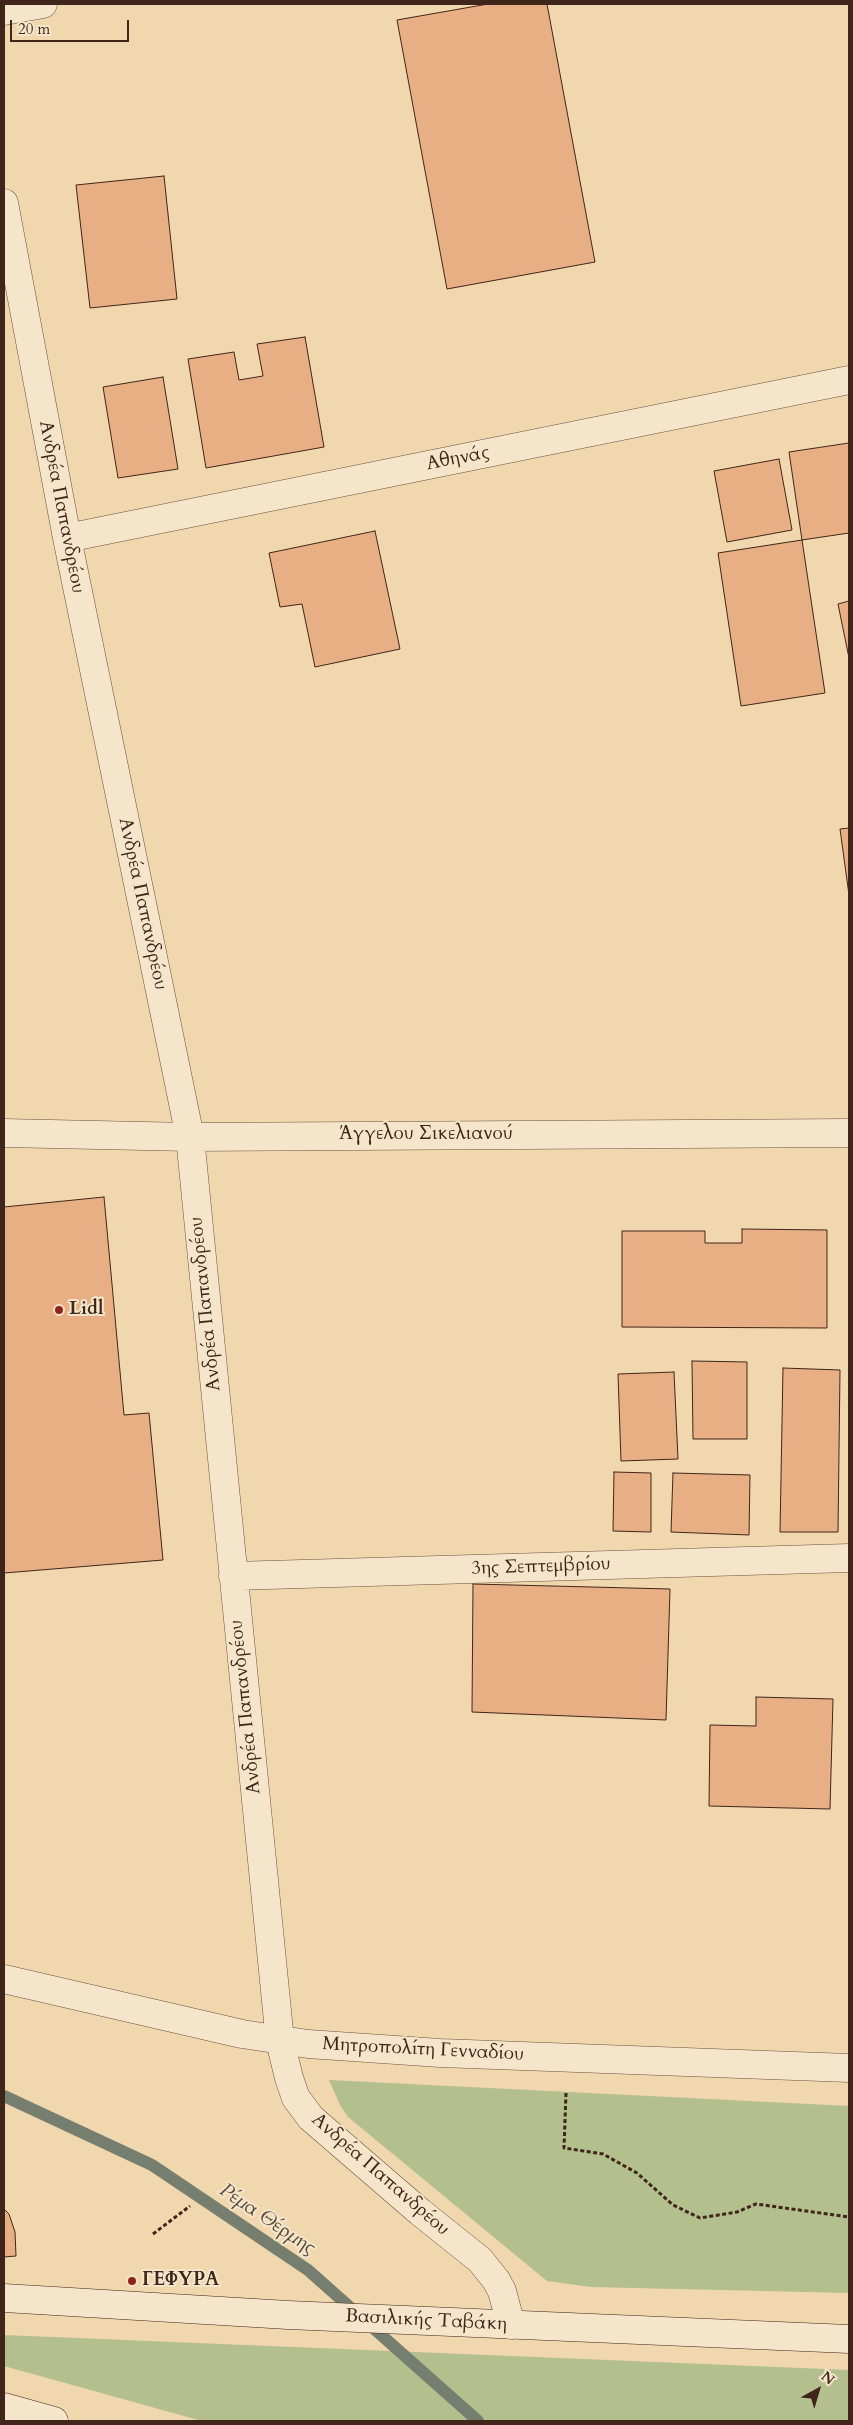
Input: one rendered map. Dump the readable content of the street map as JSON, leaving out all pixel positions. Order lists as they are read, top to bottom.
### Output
{
  "streets": {
    "street": [
      "Αθηνάς",
      "Ανδρέα Παπανδρέου",
      "Άγγελου Σικελιανού",
      "3ης Σεπτεμβρίου",
      "Μητροπολίτη Γενναδίου",
      "Βασιλικής Ταβάκη"
    ]
  },
  "crossings": [
    ["Αθηνάς", "Ανδρέα Παπανδρέου"],
    ["Ανδρέα Παπανδρέου", "Άγγελου Σικελιανού"],
    ["Ανδρέα Παπανδρέου", "3ης Σεπτεμβρίου"],
    ["Ανδρέα Παπανδρέου", "Μητροπολίτη Γενναδίου"],
    ["Ανδρέα Παπανδρέου", "Βασιλικής Ταβάκη"]
  ],
  "water": ["Ρέμα Θέρμης"],
  "places": ["Lidl", "ΓΕΦΥΡΑ"],
  "scale_bar": "20 m",
  "north": "top right"
}
